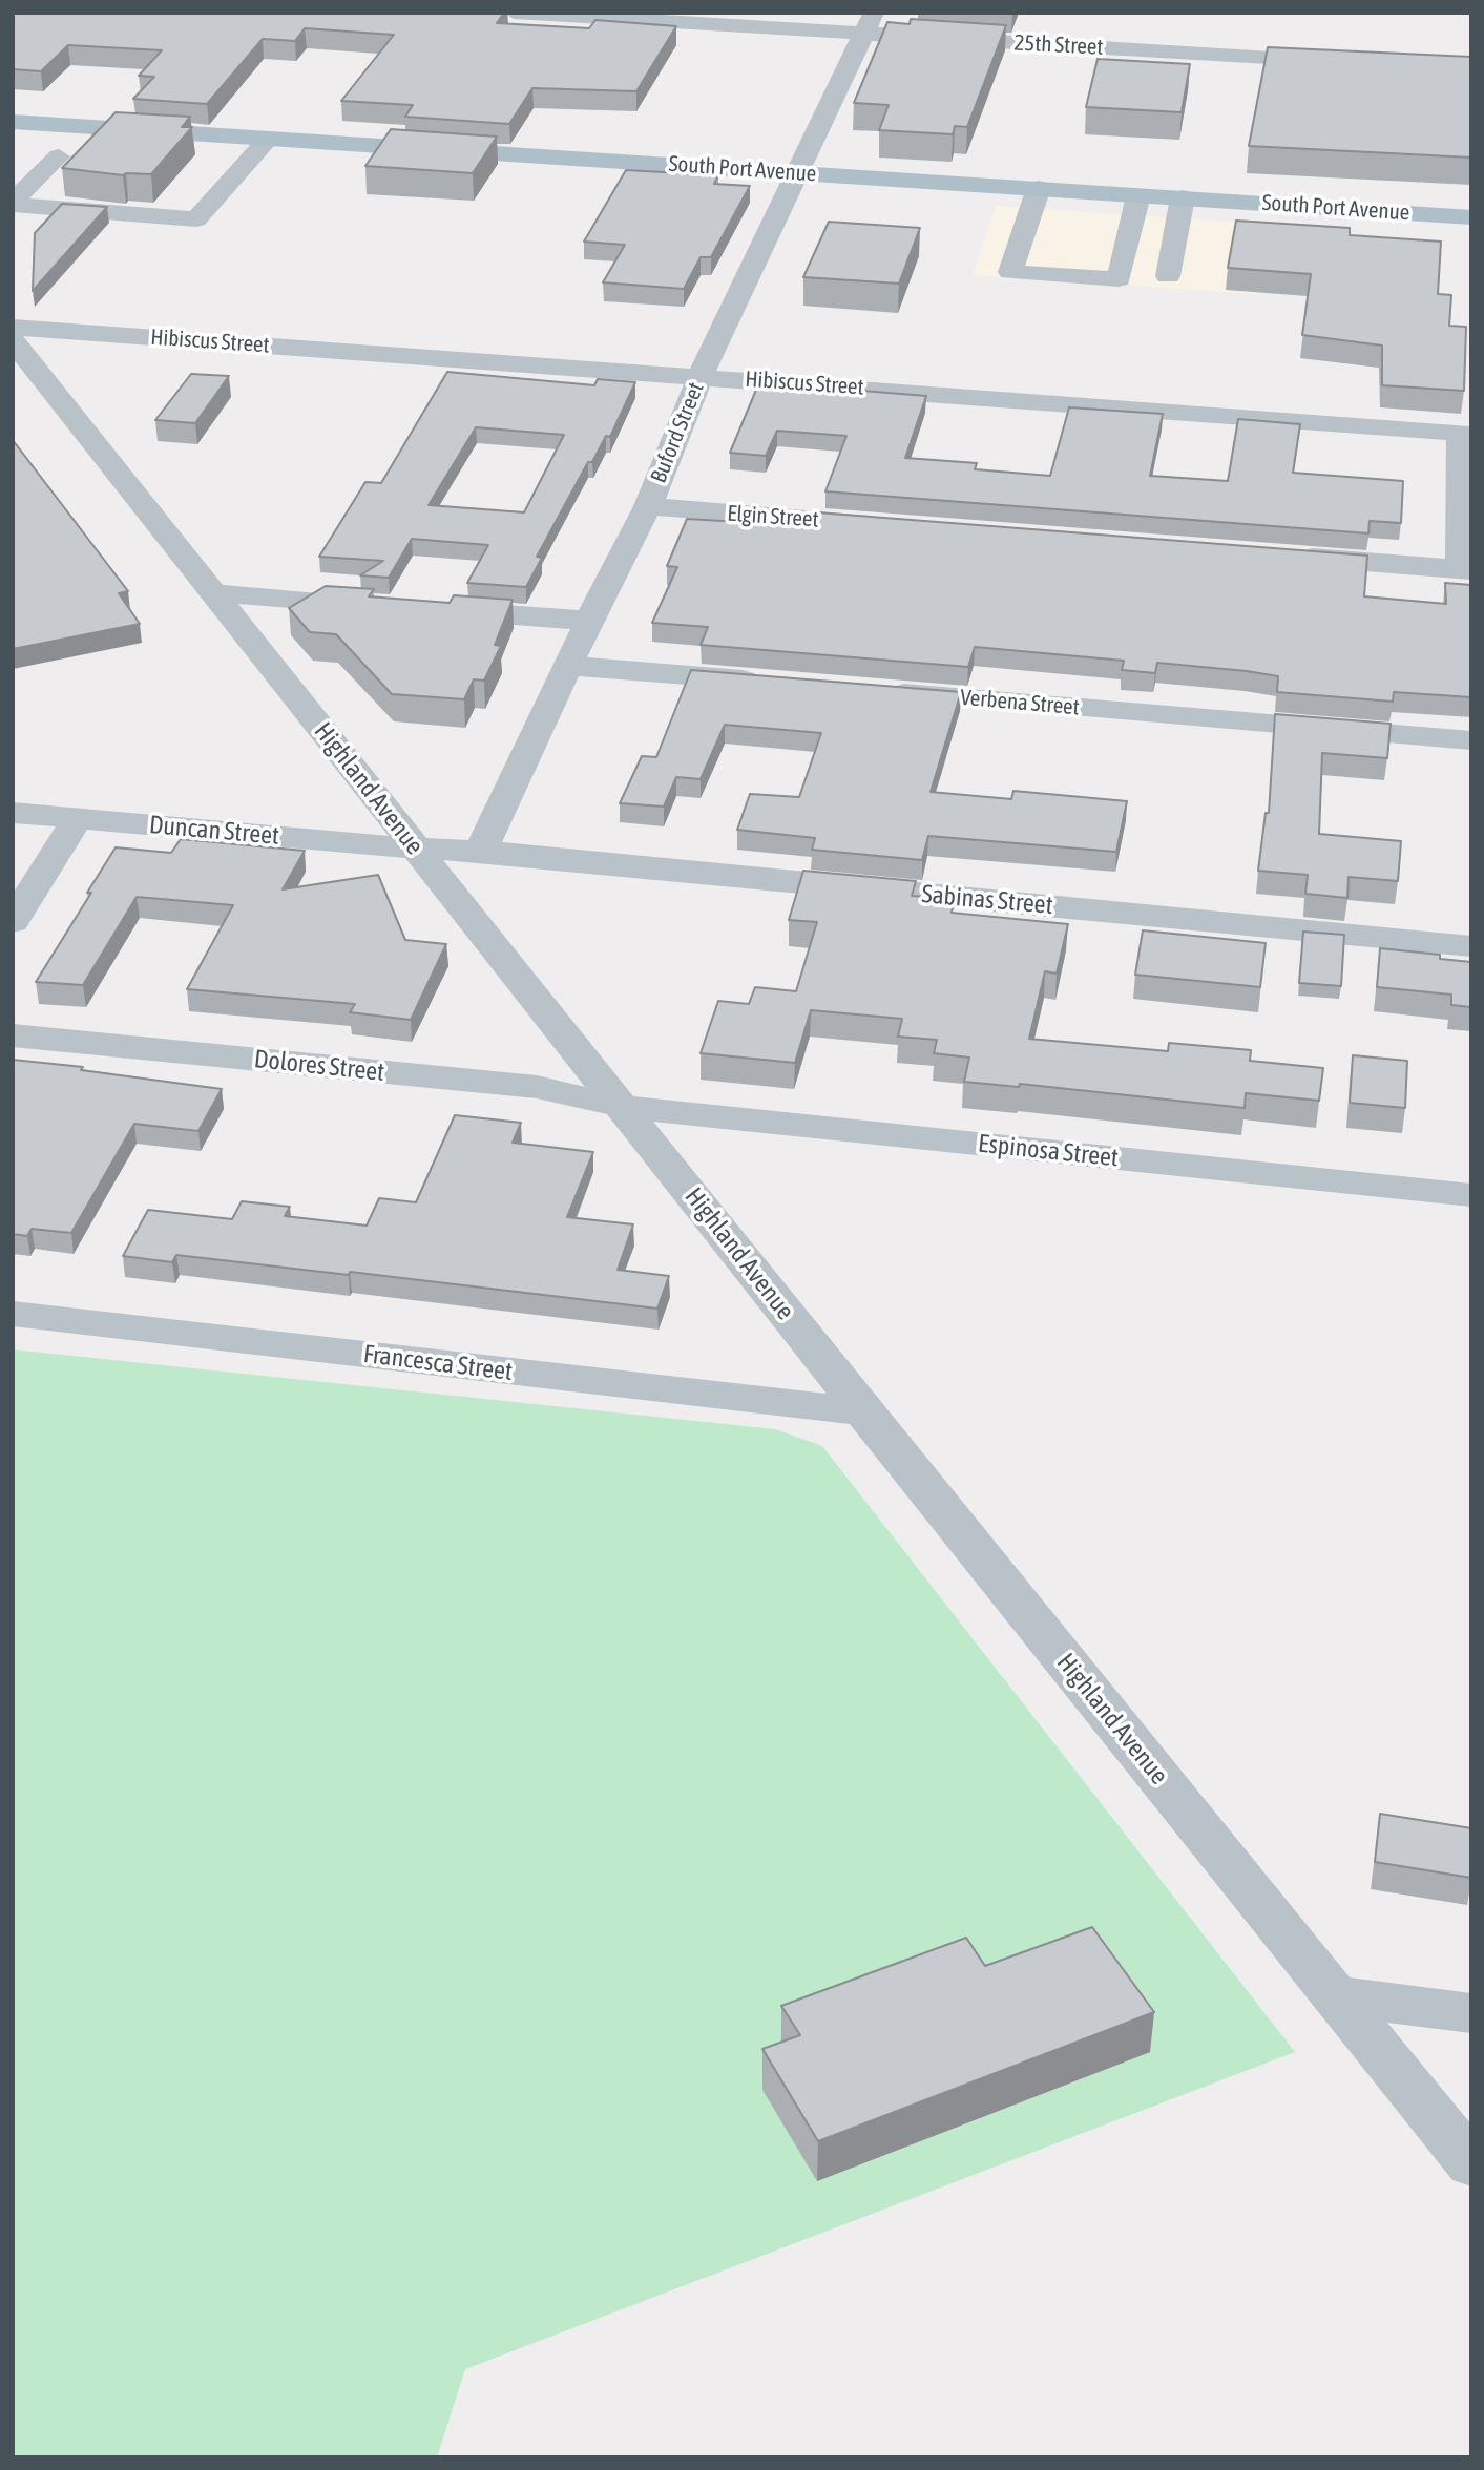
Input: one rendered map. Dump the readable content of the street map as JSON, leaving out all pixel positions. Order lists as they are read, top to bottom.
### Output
{
  "streets": {
    "main road": ["South Port Avenue"],
    "street": [
      "25th Street",
      "Hibiscus Street",
      "Buford Street",
      "Elgin Street",
      "Verbena Street",
      "Highland Avenue",
      "Duncan Street",
      "Sabinas Street",
      "Dolores Street",
      "Espinosa Street",
      "Francesca Street"
    ]
  },
  "crossings": [
    ["25th Street", "Buford Street"],
    ["South Port Avenue", "Buford Street"],
    ["Hibiscus Street", "Buford Street"],
    ["Buford Street", "Elgin Street"],
    ["Buford Street", "Sabinas Street"],
    ["Highland Avenue", "Duncan Street"],
    ["Highland Avenue", "Sabinas Street"],
    ["Highland Avenue", "Dolores Street"],
    ["Highland Avenue", "Espinosa Street"],
    ["Highland Avenue", "Francesca Street"],
    ["Duncan Street", "Sabinas Street"],
    ["Dolores Street", "Espinosa Street"]
  ]
}
